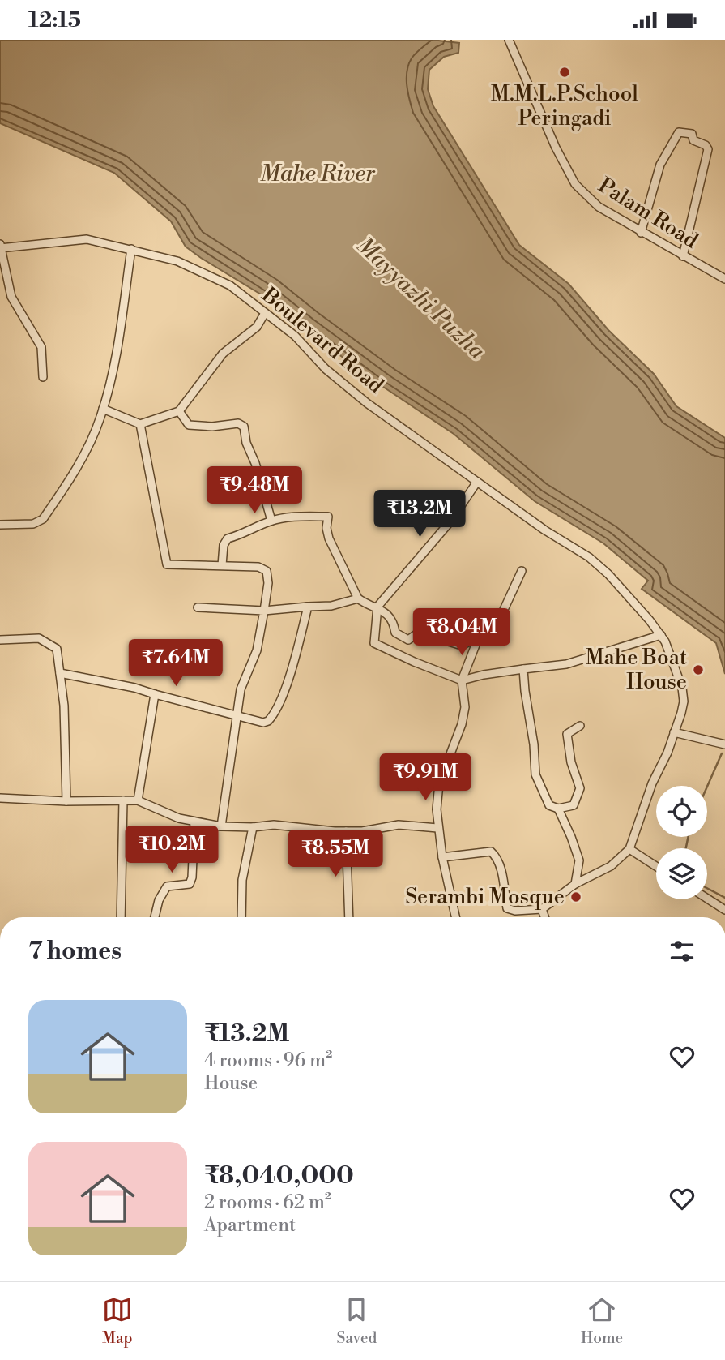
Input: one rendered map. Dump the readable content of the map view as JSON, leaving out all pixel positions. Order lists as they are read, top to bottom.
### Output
{
  "streets": {
    "street": ["Palam Road", "Boulevard Road"]
  },
  "water": ["Mahe River", "Mayyazhi Puzha"],
  "places": ["M.M.L.P.School Peringadi", "Mahe Boat House", "Serambi Mosque"],
  "page": {
    "status": "12:15",
    "price": [
      "₹9.48M",
      "₹13.2M",
      "₹8.04M",
      "₹7.64M",
      "₹9.91M",
      "₹10.2M",
      "₹8.55M"
    ],
    "heading": "7 homes",
    "list": [
      {
        "name": "₹13.2M",
        "note": "4 rooms · 96 m² · House"
      },
      {
        "name": "₹8,040,000",
        "note": "2 rooms · 62 m² · Apartment"
      }
    ],
    "tabs": ["Map", "Saved", "Home"]
  }
}
